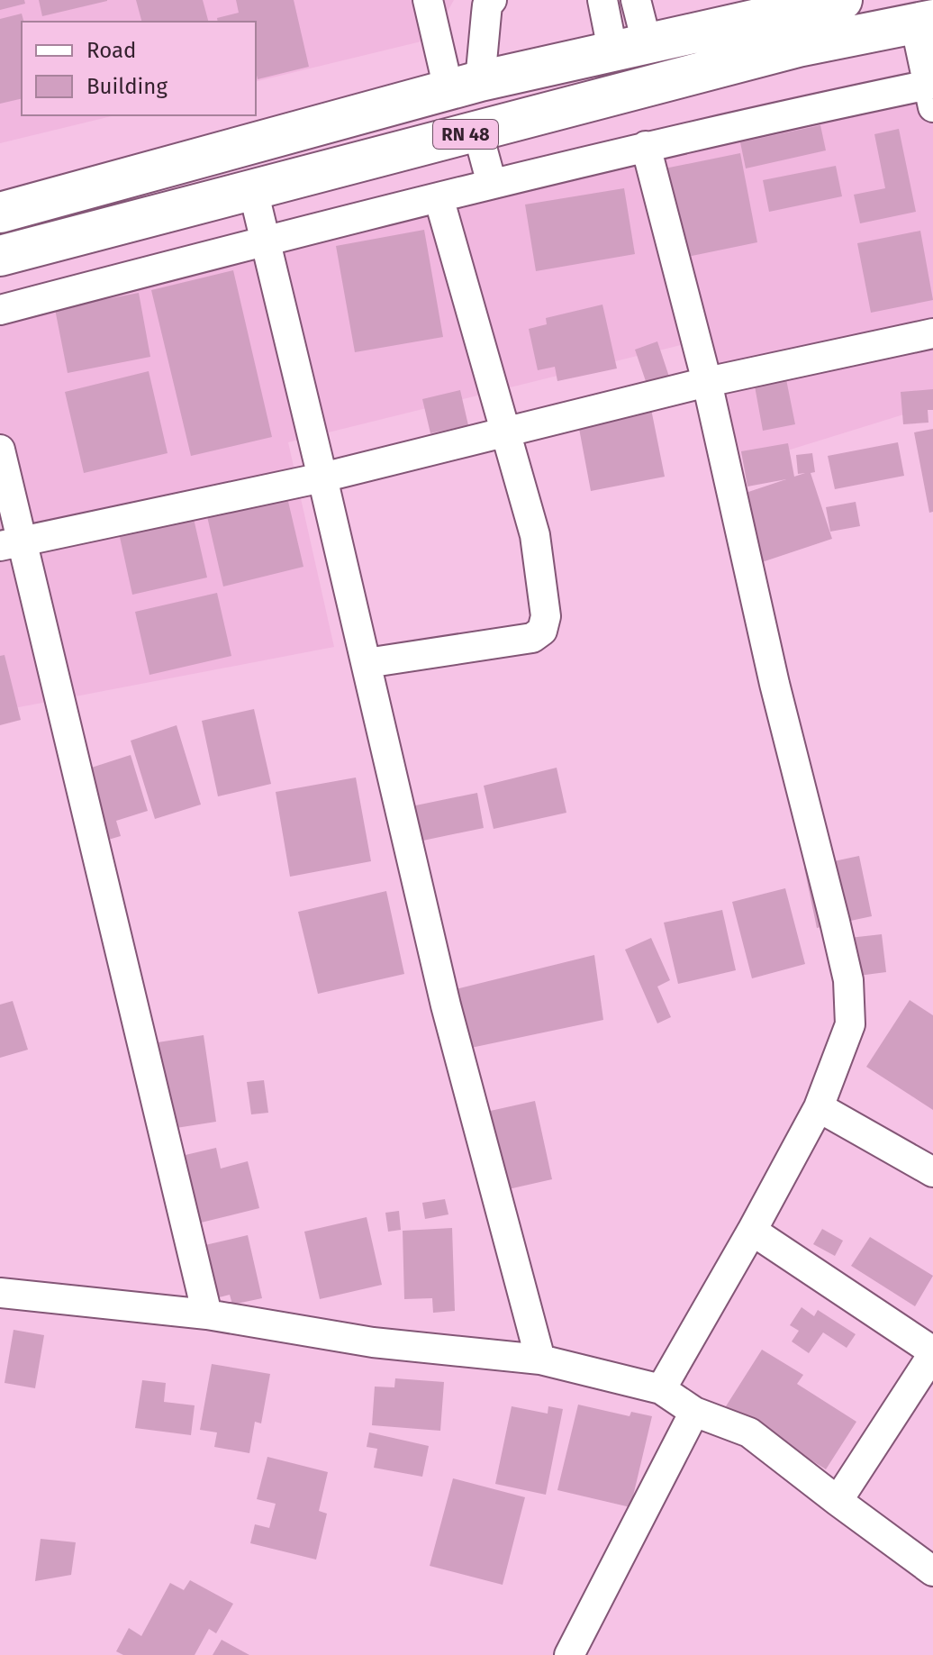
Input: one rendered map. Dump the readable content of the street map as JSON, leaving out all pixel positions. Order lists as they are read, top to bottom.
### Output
{
  "streets": {
    "highway": ["RN 48"]
  },
  "legend": ["Road", "Building"]
}
